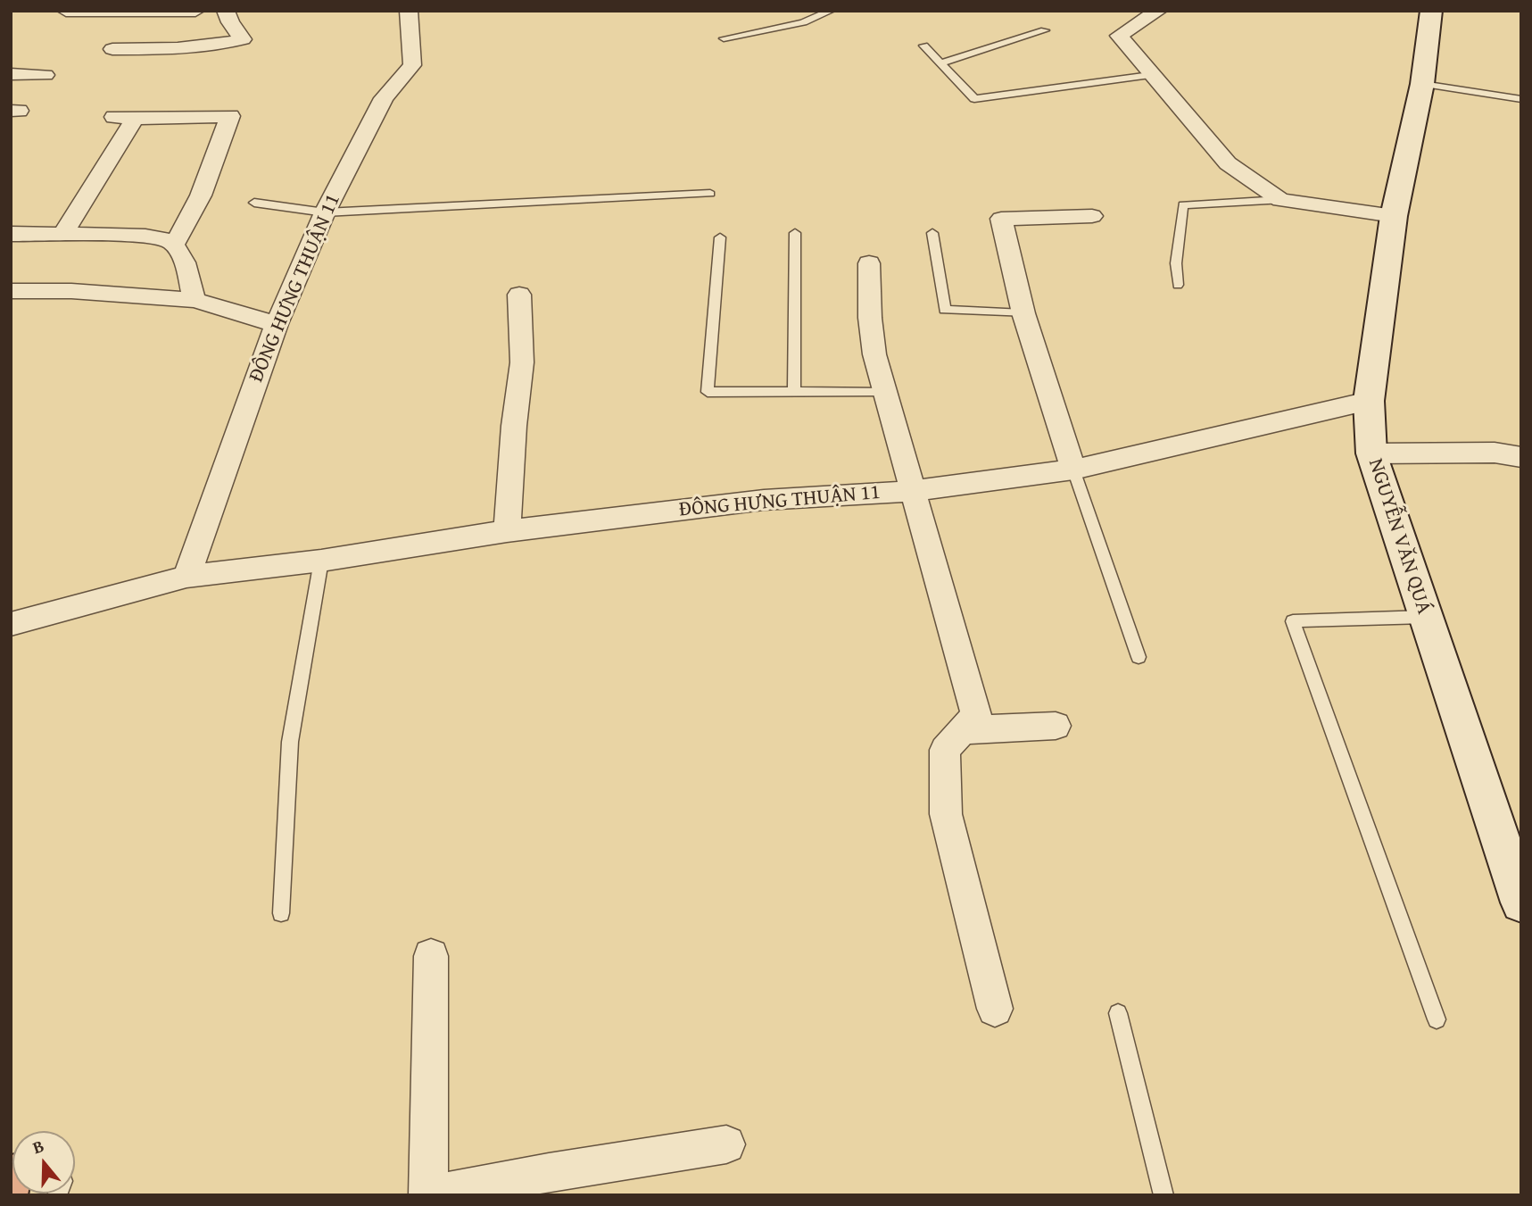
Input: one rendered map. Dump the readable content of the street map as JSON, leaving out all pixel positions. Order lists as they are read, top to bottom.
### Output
{
  "streets": {
    "main road": ["NGUYỄN VĂN QUÁ"],
    "street": ["ĐÔNG HƯNG THUẬN 11"]
  },
  "crossings": [
    ["ĐÔNG HƯNG THUẬN 11", "NGUYỄN VĂN QUÁ"]
  ],
  "north": "top"
}
